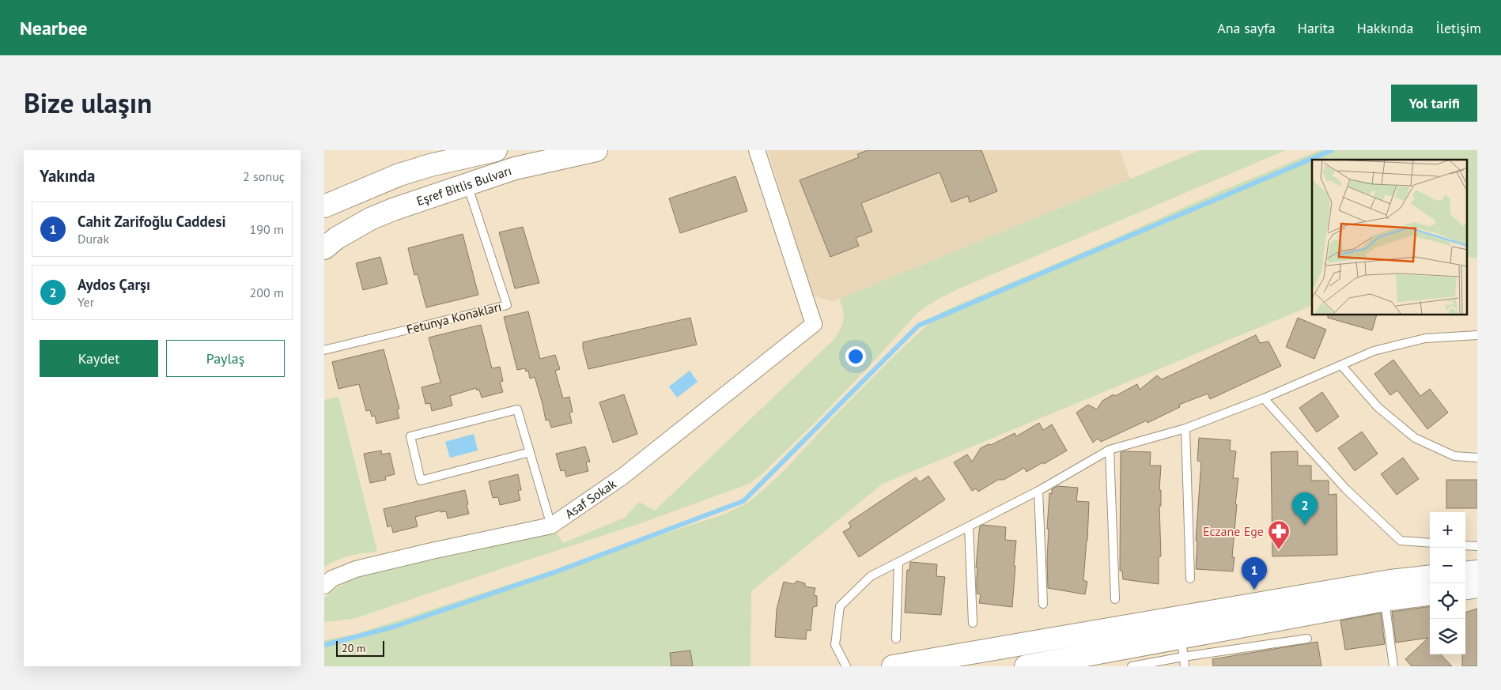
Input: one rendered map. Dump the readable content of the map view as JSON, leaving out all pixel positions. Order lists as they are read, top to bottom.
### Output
{
  "streets": {
    "main road": ["Eşref Bitlis Bulvarı"],
    "street": ["Asaf Sokak"],
    "lane": ["Fetunya Konakları"]
  },
  "crossings": [
    ["Eşref Bitlis Bulvarı", "Fetunya Konakları"]
  ],
  "places": {
    "pharmacy": ["Eczane Ege"]
  },
  "scale_bar": "20 m",
  "page": {
    "header": "Nearbee",
    "nav": [
      "Ana sayfa",
      "Harita",
      "Hakkında",
      "İletişim"
    ],
    "title": "Bize ulaşın",
    "buttons": [
      "Yol tarifi",
      ["Kaydet", "Paylaş"]
    ],
    "heading": ["Yakında", "2 sonuç"],
    "list": [
      {
        "mark": "1",
        "name": "Cahit Zarifoğlu Caddesi",
        "note": "Durak",
        "value": "190 m"
      },
      {
        "mark": "2",
        "name": "Aydos Çarşı",
        "note": "Yer",
        "value": "200 m"
      }
    ],
    "pins": ["2", "1"],
    "map_buttons": ["+", "−"],
    "scale": "20 m"
  }
}
